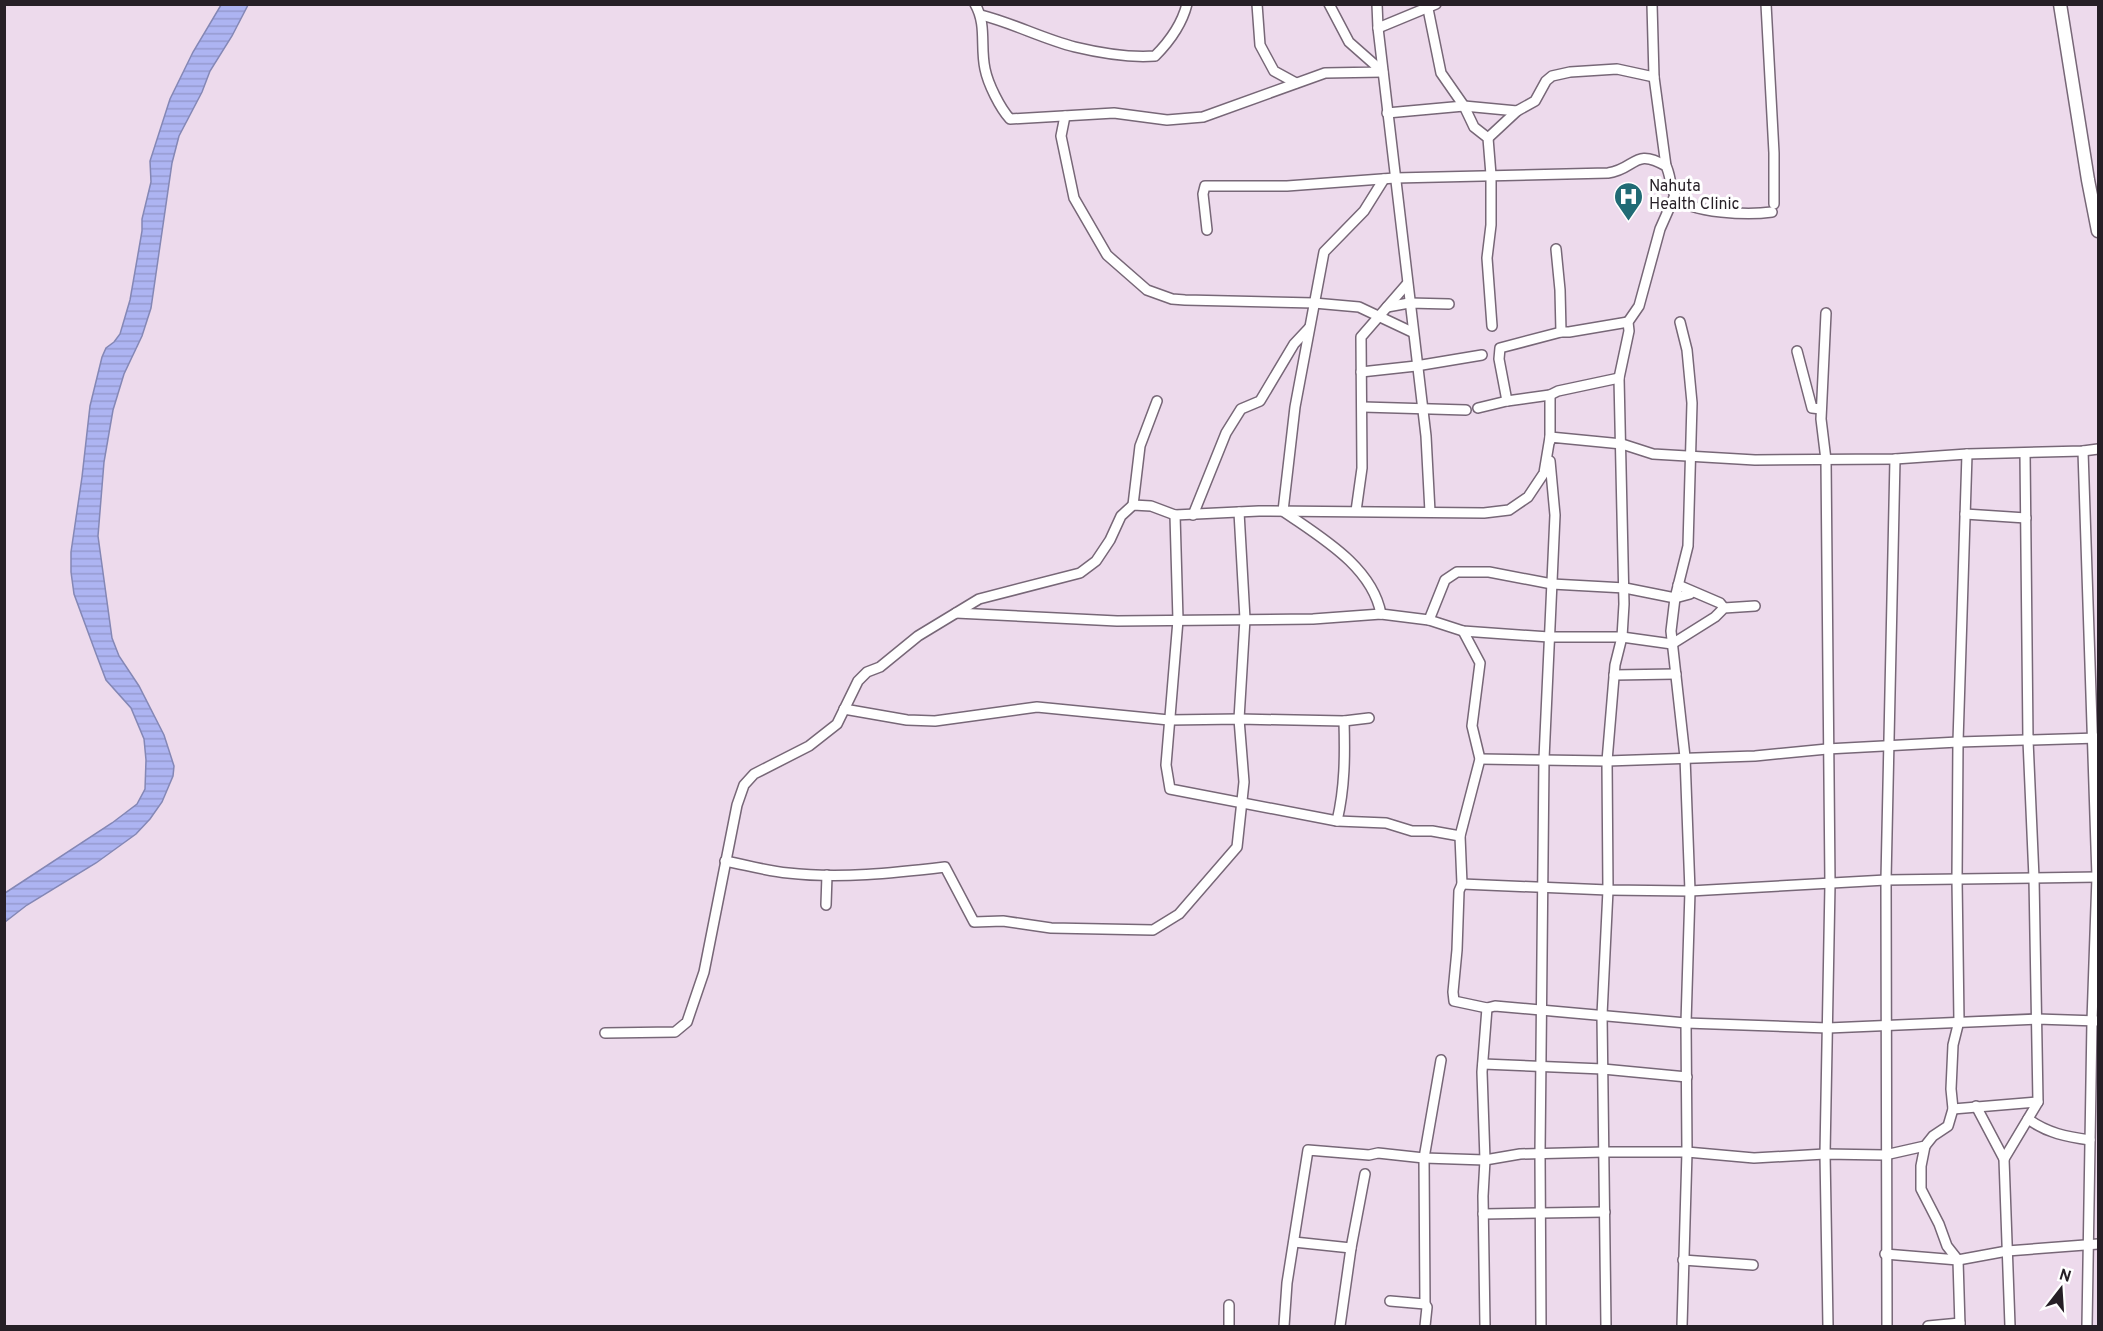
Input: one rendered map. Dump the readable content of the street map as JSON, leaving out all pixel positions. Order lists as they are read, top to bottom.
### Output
{
  "places": {
    "hospital": ["Nahuta Health Clinic"]
  },
  "north": "top"
}
